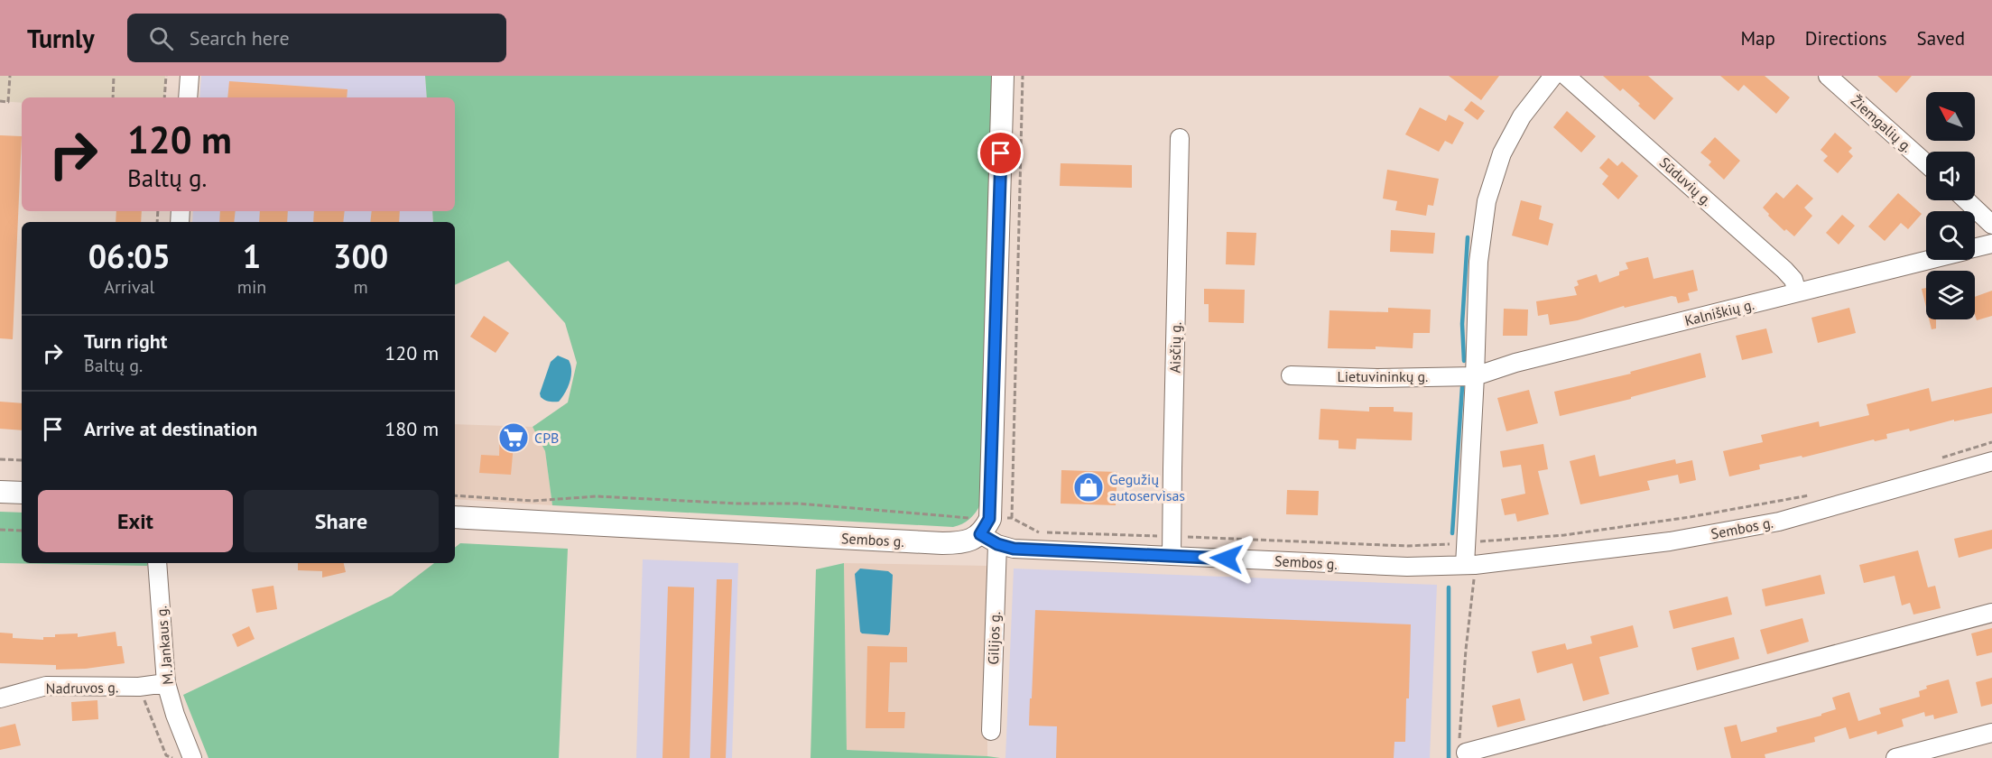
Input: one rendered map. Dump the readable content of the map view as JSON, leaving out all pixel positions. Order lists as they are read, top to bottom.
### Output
{
  "streets": {
    "main road": ["Sembos g."],
    "street": [
      "Žiemgalių g.",
      "Sūduvių g.",
      "Kalniškių g.",
      "Aisčių g.",
      "Lietuvininkų g.",
      "Gilijos g.",
      "M. Jankaus g.",
      "Nadruvos g."
    ]
  },
  "crossings": [
    ["Sūduvių g.", "Kalniškių g."],
    ["Kalniškių g.", "Lietuvininkų g."],
    ["Aisčių g.", "Sembos g."],
    ["Sembos g.", "Gilijos g."],
    ["M. Jankaus g.", "Nadruvos g."]
  ],
  "places": {
    "supermarket": ["CPB"],
    "shop": ["Gegužių autoservisas"]
  },
  "north": "top left",
  "page": {
    "header": "Turnly",
    "search": "Search here",
    "nav": ["Map", "Directions", "Saved"],
    "turn": ["120 m", "Baltų g."],
    "eta": [
      "06:05",
      "Arrival",
      "1",
      "min",
      "300",
      "m"
    ],
    "list": [
      {
        "name": "Turn right",
        "note": "Baltų g.",
        "value": "120 m"
      },
      {
        "name": "Arrive at destination",
        "value": "180 m"
      }
    ],
    "buttons": ["Exit", "Share"]
  }
}
